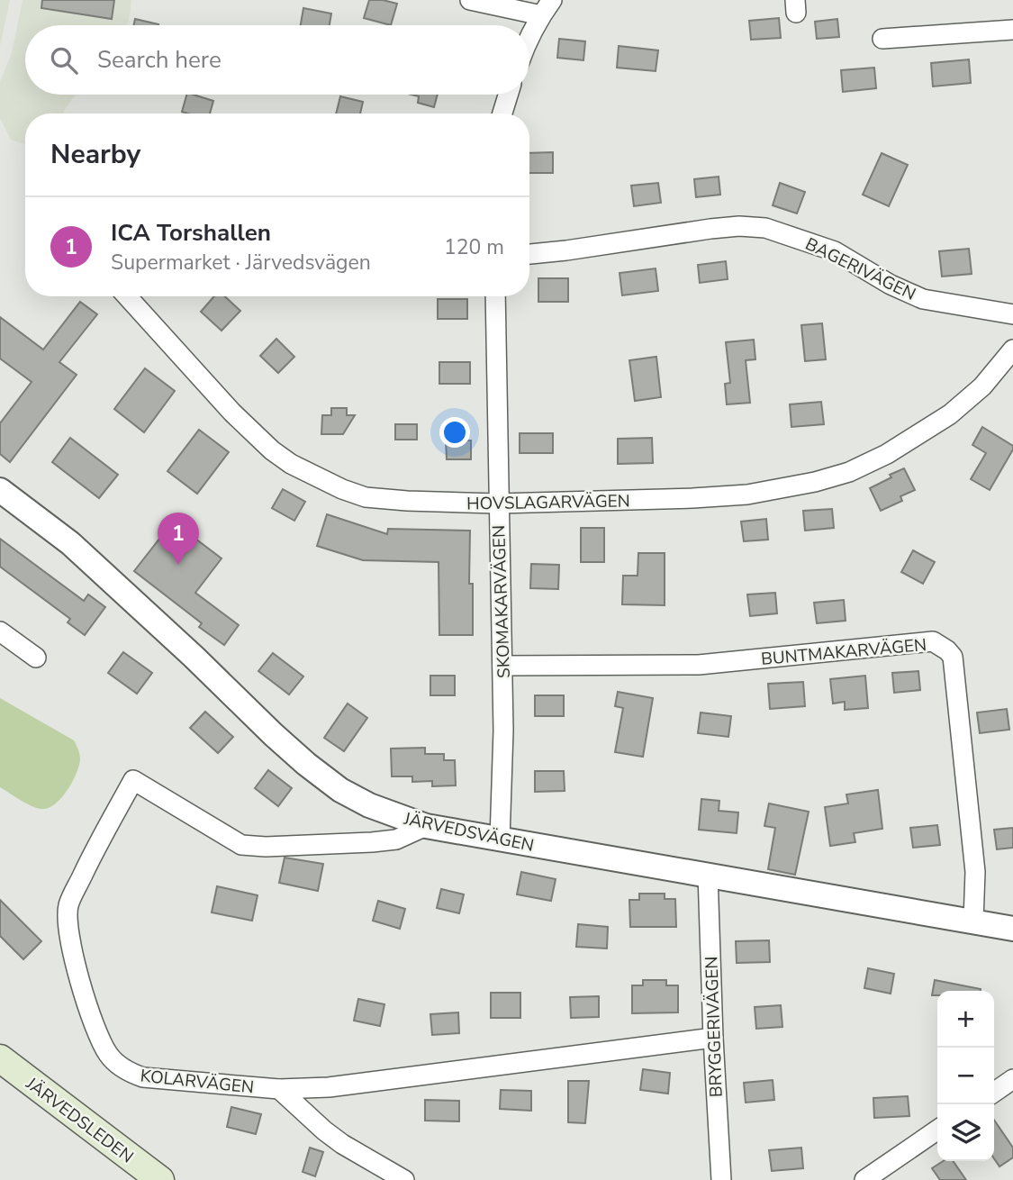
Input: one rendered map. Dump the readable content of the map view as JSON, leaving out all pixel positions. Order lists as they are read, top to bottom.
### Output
{
  "streets": {
    "main road": ["JÄRVEDSLEDEN"],
    "street": [
      "BAGERIVÄGEN",
      "HOVSLAGARVÄGEN",
      "SKOMAKARVÄGEN",
      "BUNTMAKARVÄGEN",
      "JÄRVEDSVÄGEN",
      "BRYGGERIVÄGEN",
      "KOLARVÄGEN"
    ]
  },
  "crossings": [
    ["HOVSLAGARVÄGEN", "SKOMAKARVÄGEN"],
    ["SKOMAKARVÄGEN", "BUNTMAKARVÄGEN"],
    ["SKOMAKARVÄGEN", "JÄRVEDSVÄGEN"],
    ["BUNTMAKARVÄGEN", "JÄRVEDSVÄGEN"],
    ["JÄRVEDSVÄGEN", "BRYGGERIVÄGEN"],
    ["JÄRVEDSVÄGEN", "KOLARVÄGEN"],
    ["BRYGGERIVÄGEN", "KOLARVÄGEN"]
  ],
  "page": {
    "search": "Search here",
    "heading": "Nearby",
    "list": [
      {
        "mark": "1",
        "name": "ICA Torshallen",
        "note": "Supermarket · Järvedsvägen",
        "value": "120 m"
      }
    ],
    "pins": "1",
    "map_buttons": ["+", "−"]
  }
}
